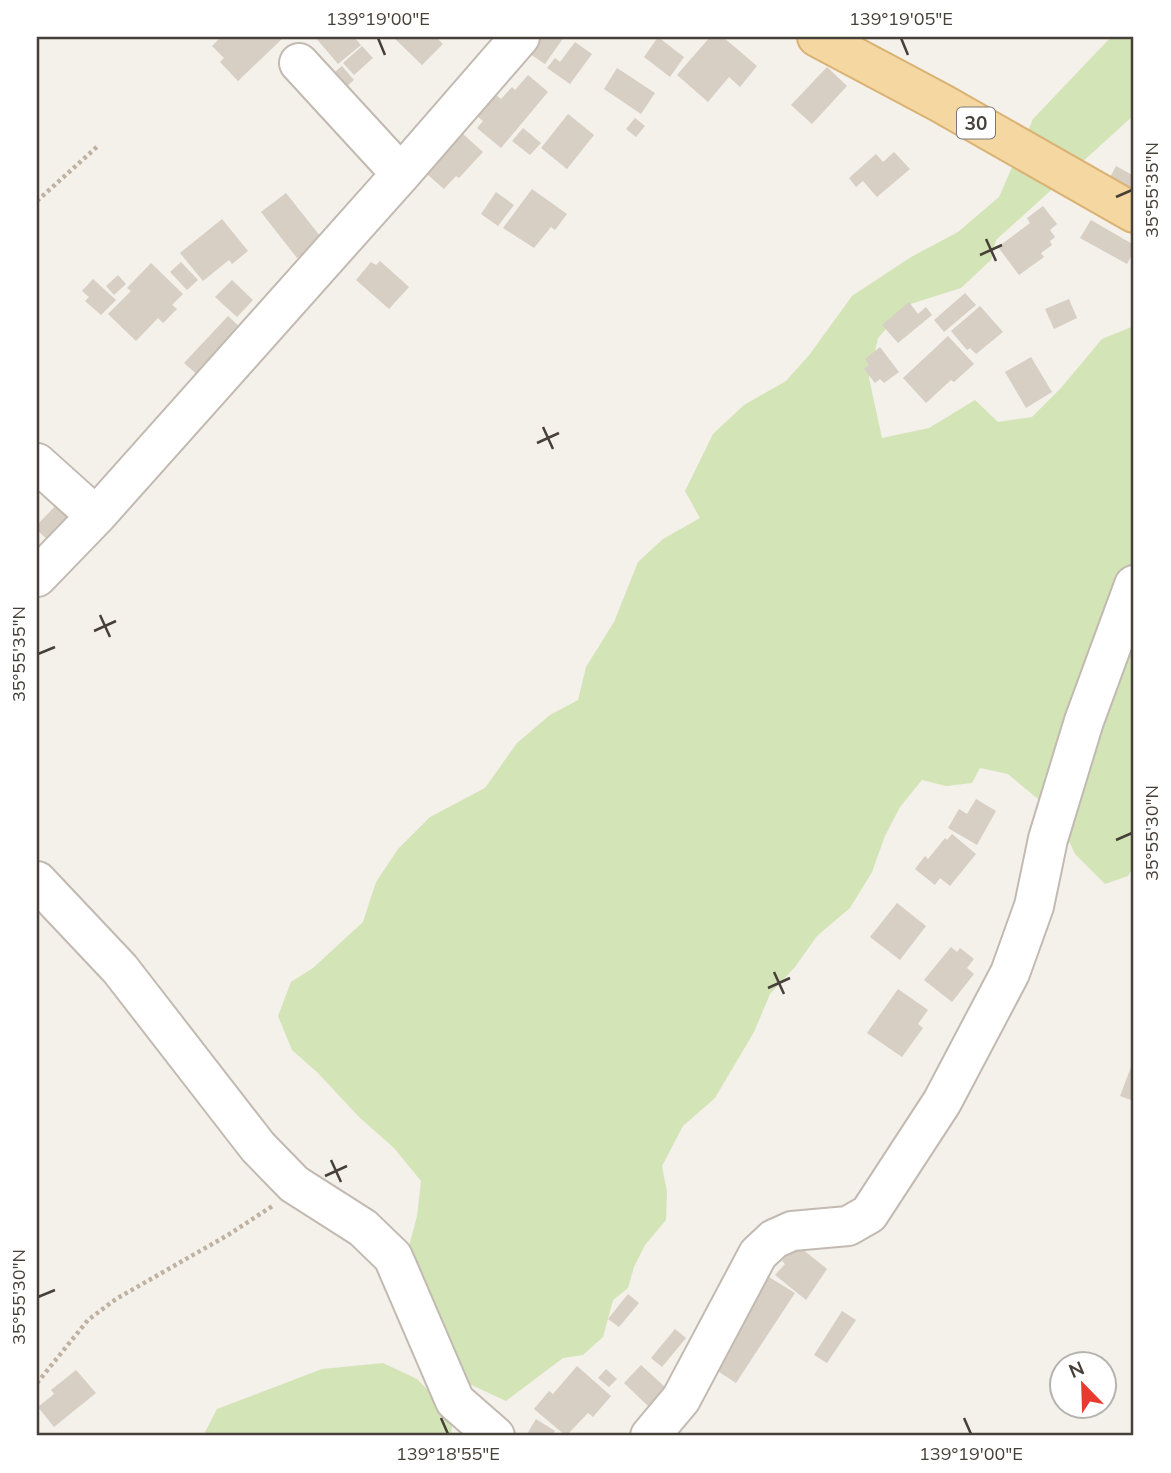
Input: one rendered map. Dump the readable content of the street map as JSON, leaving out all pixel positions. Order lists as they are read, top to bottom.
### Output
{
  "streets": {
    "main road": ["30"]
  },
  "north": "top left",
  "coordinates": [
    "139°19'00\"E",
    "139°19'05\"E",
    "35°55'35\"N",
    "35°55'30\"N",
    "139°18'55\"E"
  ]
}
